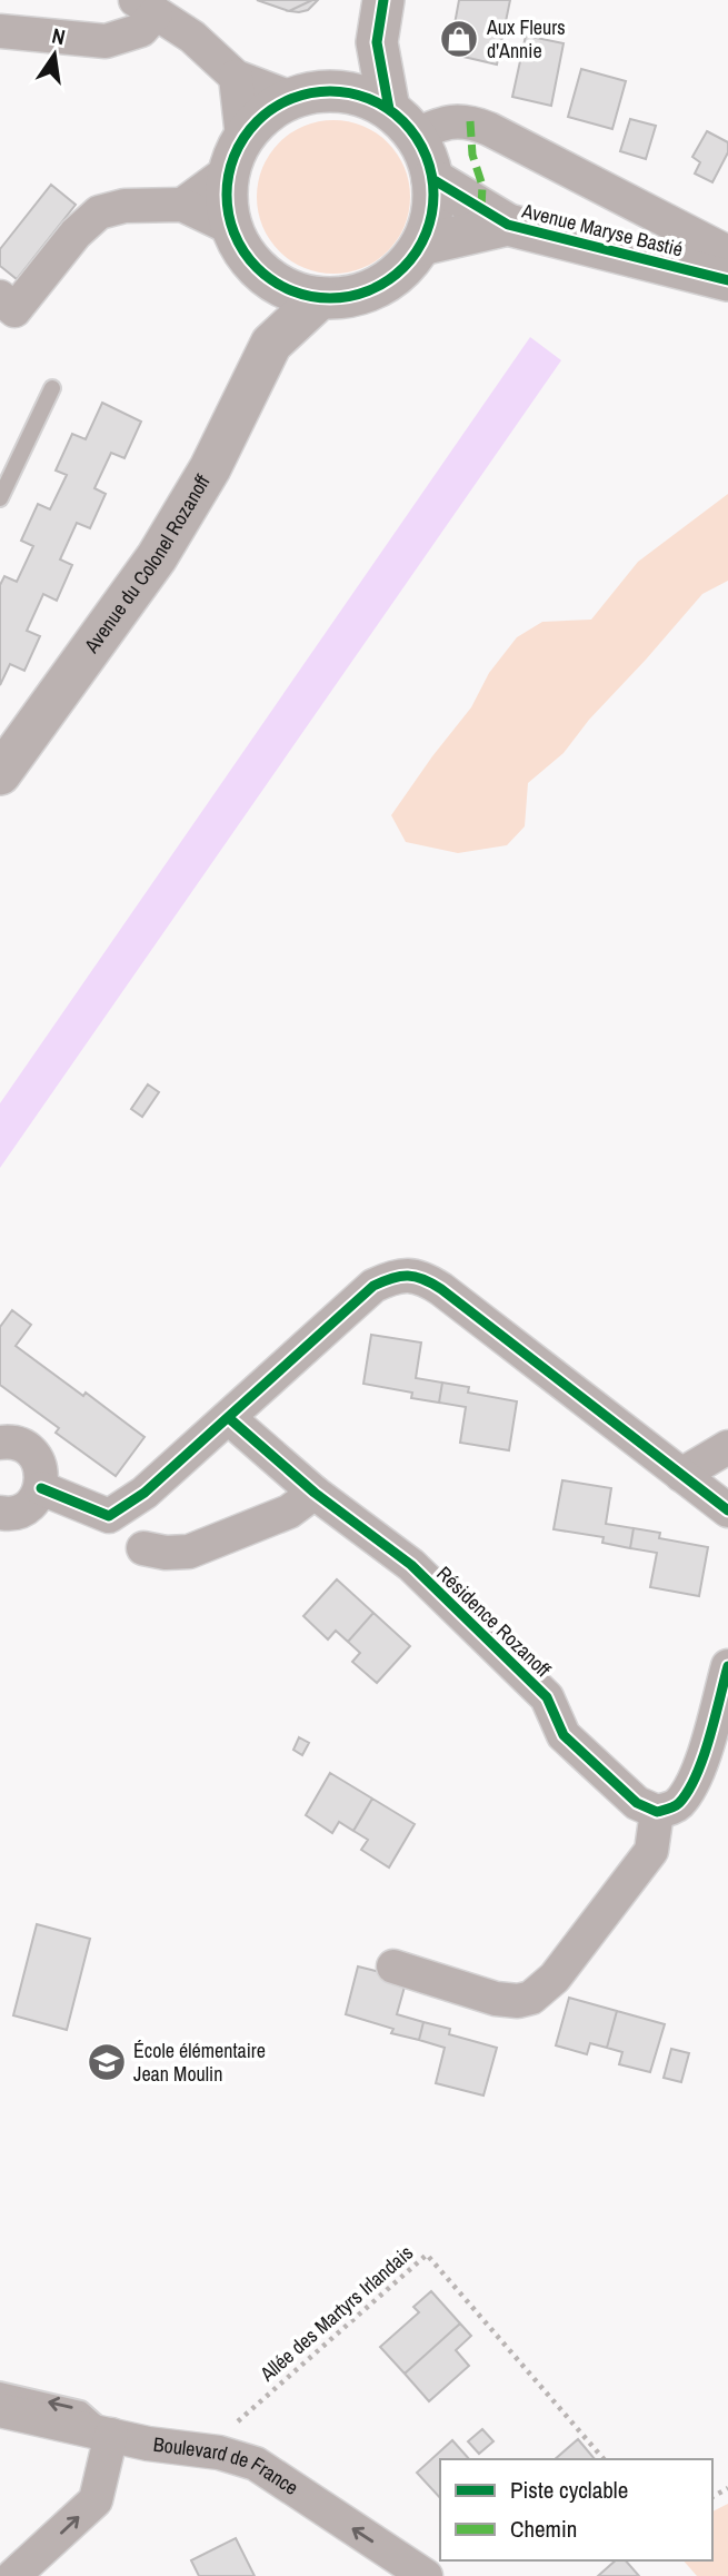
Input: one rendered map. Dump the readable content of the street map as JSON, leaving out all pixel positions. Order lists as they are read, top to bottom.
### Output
{
  "streets": {
    "street": [
      "Avenue Maryse Bastié",
      "Avenue du Colonel Rozanoff",
      "Résidence Rozanoff",
      "Boulevard de France"
    ],
    "path": ["Allée des Martyrs Irlandais"]
  },
  "crossings": [
    ["Avenue Maryse Bastié", "Avenue du Colonel Rozanoff"],
    ["Allée des Martyrs Irlandais", "Boulevard de France"]
  ],
  "one_way": ["Boulevard de France"],
  "places": {
    "shop": ["Aux Fleurs d'Annie"],
    "school or university": ["École élémentaire Jean Moulin"]
  },
  "legend": ["Piste cyclable", "Chemin"],
  "north": "top"
}
